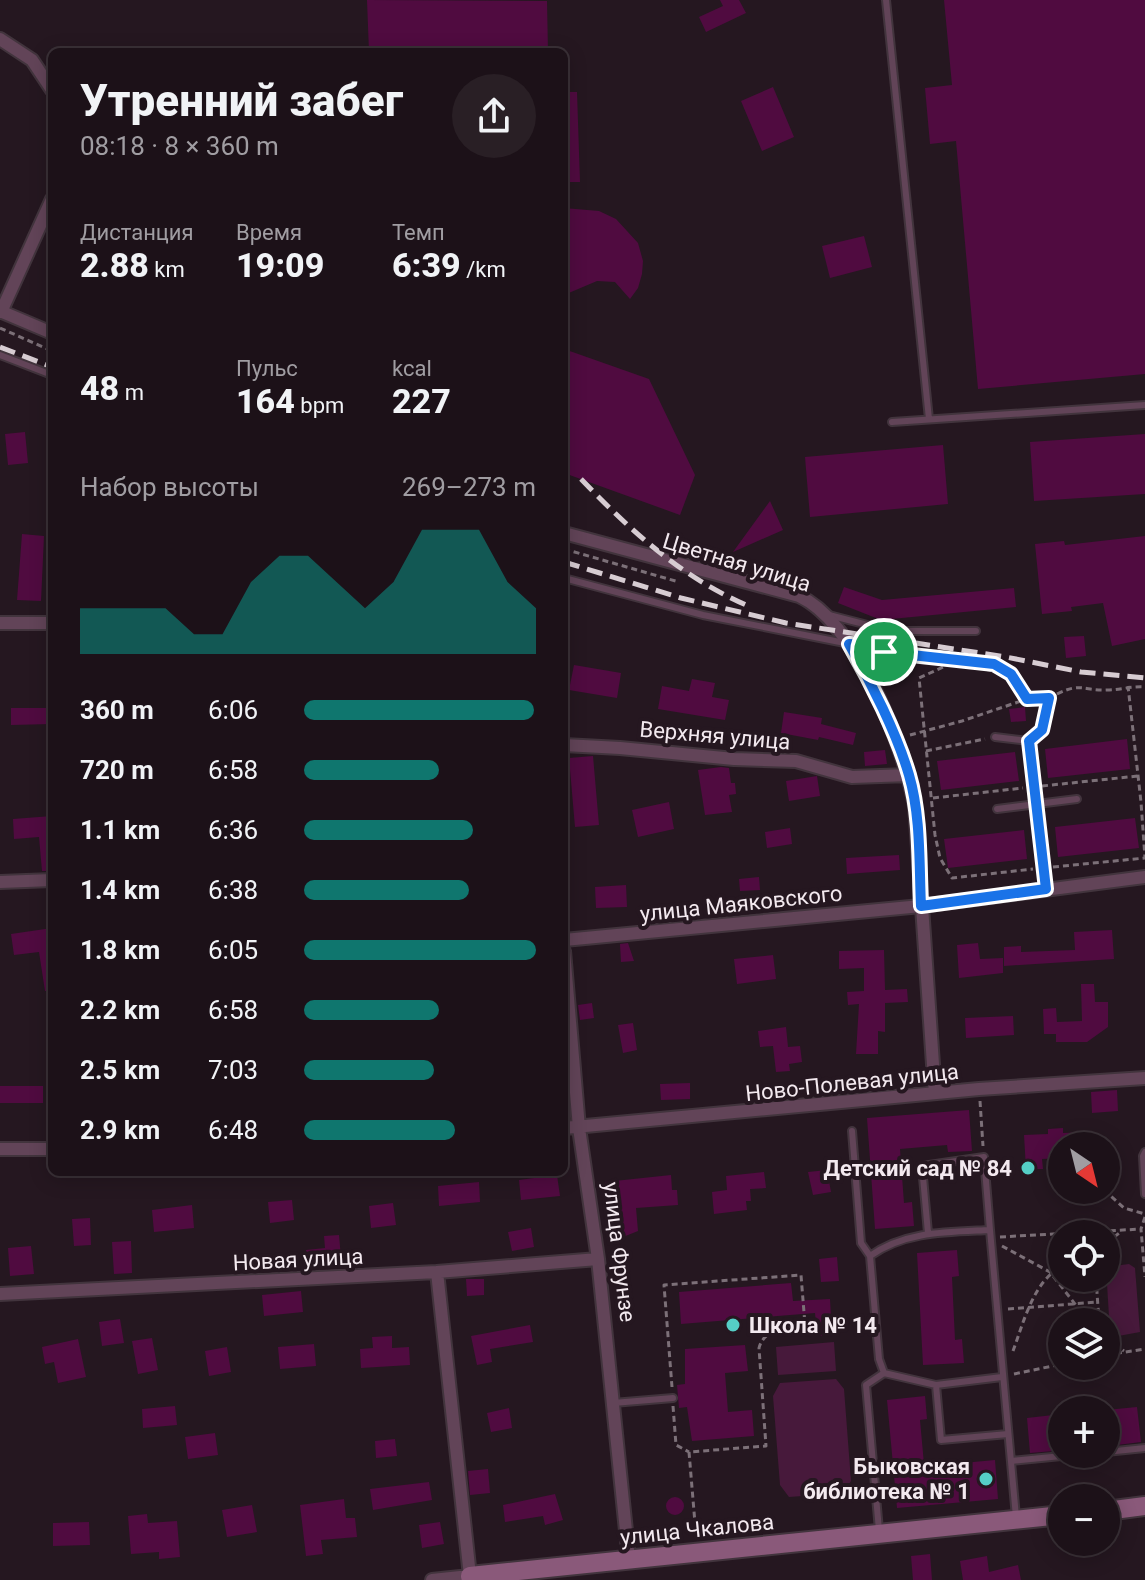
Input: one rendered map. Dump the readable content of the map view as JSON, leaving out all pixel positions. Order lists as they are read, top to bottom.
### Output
{
  "streets": {
    "street": [
      "Цветная улица",
      "Верхняя улица",
      "улица Маяковского",
      "Ново-Полевая улица",
      "улица Фрунзе",
      "Новая улица",
      "улица Чкалова"
    ]
  },
  "crossings": [
    ["Цветная улица", "Верхняя улица"],
    ["Цветная улица", "улица Маяковского"],
    ["Ново-Полевая улица", "улица Фрунзе"],
    ["улица Фрунзе", "Новая улица"],
    ["улица Фрунзе", "улица Чкалова"]
  ],
  "places": ["Детский сад № 84", "Школа № 14", "Быковская библиотека № 1"],
  "north": "bottom right",
  "page": {
    "heading": ["Утренний забег", "08:18 · 8 × 360 m"],
    "stats": [
      ["Дистанция", "2.88 km"],
      ["Время", "19:09"],
      ["Темп", "6:39 /km"],
      ["48 m"],
      ["Пульс", "164 bpm"],
      ["kcal", "227"]
    ],
    "chart": ["Набор высоты", "269–273 m"],
    "list": [
      {
        "name": "360 m",
        "note": "6:06"
      },
      {
        "name": "720 m",
        "note": "6:58"
      },
      {
        "name": "1.1 km",
        "note": "6:36"
      },
      {
        "name": "1.4 km",
        "note": "6:38"
      },
      {
        "name": "1.8 km",
        "note": "6:05"
      },
      {
        "name": "2.2 km",
        "note": "6:58"
      },
      {
        "name": "2.5 km",
        "note": "7:03"
      },
      {
        "name": "2.9 km",
        "note": "6:48"
      }
    ],
    "map_buttons": ["+", "−"]
  }
}
